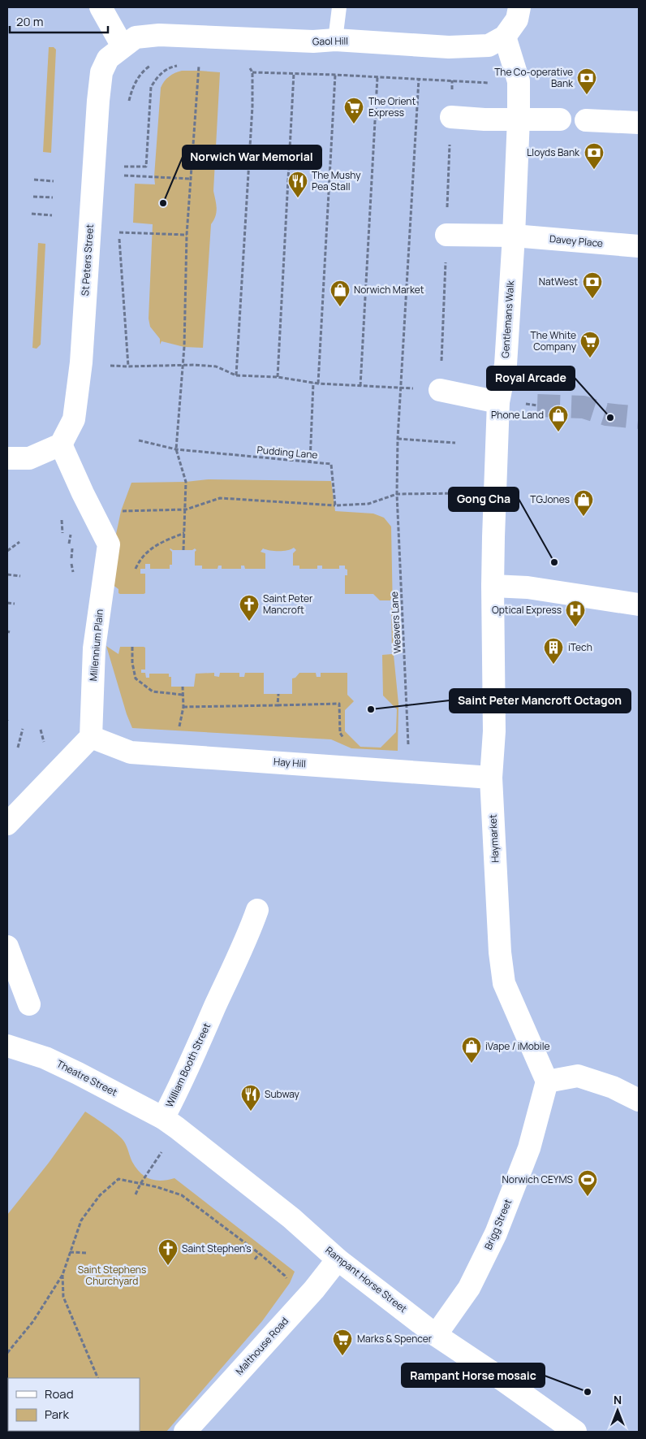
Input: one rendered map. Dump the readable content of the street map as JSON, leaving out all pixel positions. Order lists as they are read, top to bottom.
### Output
{
  "streets": {
    "street": [
      "Gaol Hill",
      "Davey Place",
      "St Peters Street",
      "Gentlemans Walk",
      "Millennium Plain",
      "Hay Hill",
      "Haymarket",
      "William Booth Street",
      "Theatre Street",
      "Brigg Street",
      "Rampant Horse Street",
      "Malthouse Road"
    ],
    "path": ["Pudding Lane", "Weavers Lane"]
  },
  "crossings": [
    ["Gaol Hill", "St Peters Street"],
    ["Gaol Hill", "Gentlemans Walk"],
    ["Davey Place", "Gentlemans Walk"],
    ["St Peters Street", "Millennium Plain"],
    ["Gentlemans Walk", "Haymarket"],
    ["Millennium Plain", "Hay Hill"],
    ["Hay Hill", "Haymarket"],
    ["Haymarket", "Brigg Street"],
    ["William Booth Street", "Theatre Street"],
    ["William Booth Street", "Rampant Horse Street"],
    ["Theatre Street", "Rampant Horse Street"],
    ["Brigg Street", "Rampant Horse Street"],
    ["Rampant Horse Street", "Malthouse Road"]
  ],
  "parks": ["Saint Stephens Churchyard"],
  "places": {
    "bank": ["The Co-operative Bank", "Lloyds Bank", "NatWest"],
    "supermarket": ["The Orient Express", "The White Company", "Marks & Spencer"],
    "restaurant": ["The Mushy Pea Stall", "Subway"],
    "other": [
      "Norwich War Memorial",
      "Royal Arcade",
      "Gong Cha",
      "Saint Peter Mancroft Octagon",
      "Rampant Horse mosaic"
    ],
    "shop": [
      "Norwich Market",
      "Phone Land",
      "TGJones",
      "iVape / iMobile"
    ],
    "church": ["Saint Peter Mancroft", "Saint Stephen's"],
    "hospital": ["Optical Express"],
    "building": ["iTech"],
    "sports": ["Norwich CEYMS"]
  },
  "legend": ["Road", "Park"],
  "scale_bar": "20 m",
  "north": "top"
}
